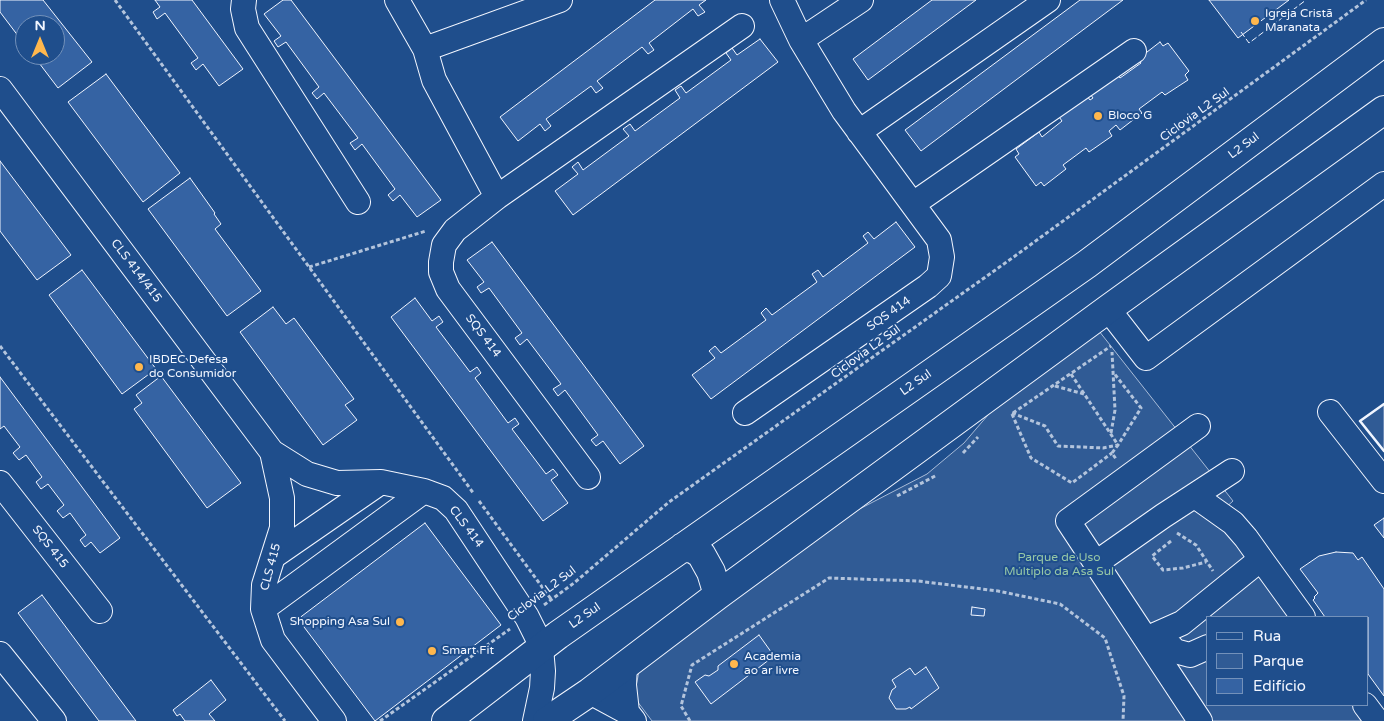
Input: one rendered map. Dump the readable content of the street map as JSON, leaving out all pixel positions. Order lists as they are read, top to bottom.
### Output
{
  "streets": {
    "main road": ["L2 Sul"],
    "street": [
      "CLS 414/415",
      "SQS 414",
      "CLS 414",
      "SQS 415",
      "CLS 415"
    ],
    "path": ["Ciclovia L2 Sul"]
  },
  "crossings": [
    ["Ciclovia L2 Sul", "CLS 414"],
    ["L2 Sul", "CLS 414"],
    ["CLS 414/415", "CLS 414"],
    ["CLS 414/415", "CLS 415"],
    ["CLS 414", "CLS 415"]
  ],
  "parks": ["Parque de Uso Múltiplo da Asa Sul"],
  "places": [
    "Igreja Cristã Maranata",
    "Bloco G",
    "IBDEC Defesa do Consumidor",
    "Shopping Asa Sul",
    "Smart Fit",
    "Academia ao ar livre"
  ],
  "legend": ["Rua", "Parque", "Edifício"],
  "north": "top"
}
